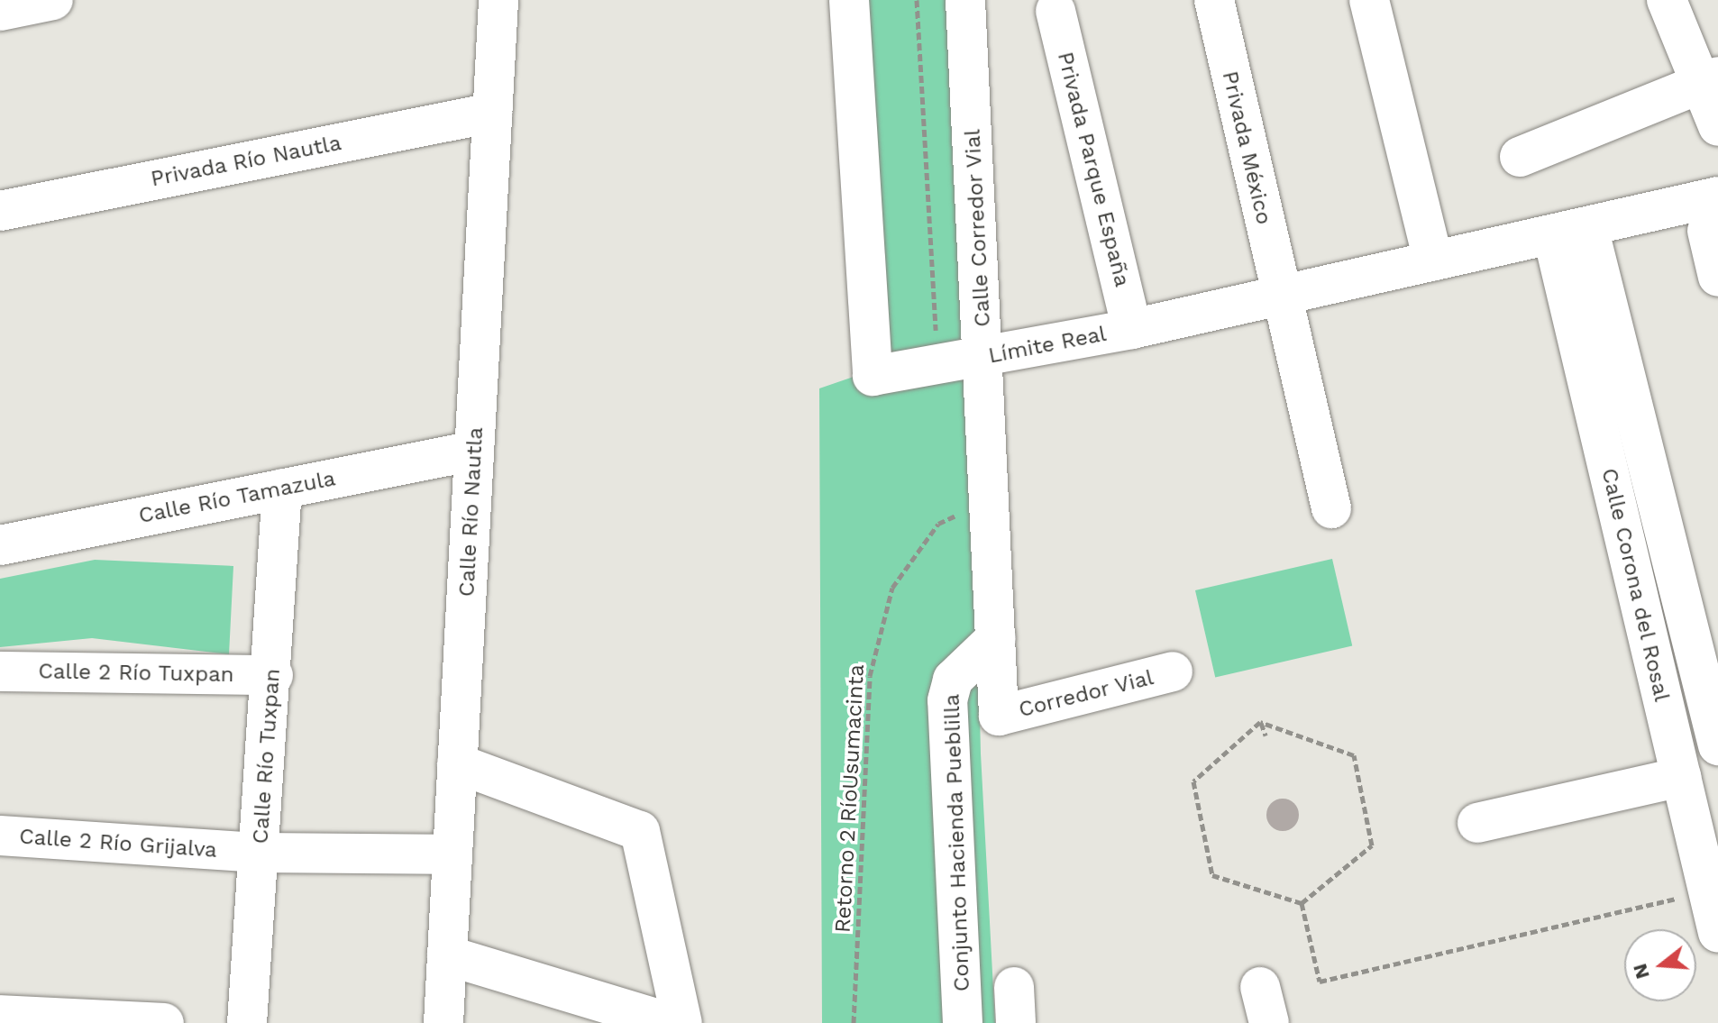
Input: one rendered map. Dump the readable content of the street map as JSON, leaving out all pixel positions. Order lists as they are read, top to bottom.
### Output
{
  "streets": {
    "street": [
      "Privada México",
      "Privada Río Nautla",
      "Privada Parque España",
      "Calle Corredor Vial",
      "Límite Real",
      "Calle Río Tamazula",
      "Calle Río Nautla",
      "Calle Corona del Rosal",
      "Calle 2 Río Tuxpan",
      "Corredor Vial",
      "Calle Río Tuxpan",
      "Conjunto Hacienda Pueblilla",
      "Calle 2 Río Grijalva"
    ],
    "path": ["Retorno 2 RíoUsumacinta"]
  },
  "crossings": [
    ["Privada México", "Límite Real"],
    ["Privada Río Nautla", "Calle Río Nautla"],
    ["Privada Parque España", "Límite Real"],
    ["Calle Corredor Vial", "Límite Real"],
    ["Calle Corredor Vial", "Corredor Vial"],
    ["Calle Corredor Vial", "Retorno 2 RíoUsumacinta"],
    ["Calle Corredor Vial", "Conjunto Hacienda Pueblilla"],
    ["Límite Real", "Calle Corona del Rosal"],
    ["Calle Río Tamazula", "Calle Río Nautla"],
    ["Calle Río Tamazula", "Calle Río Tuxpan"],
    ["Calle Río Nautla", "Calle 2 Río Grijalva"],
    ["Calle 2 Río Tuxpan", "Calle Río Tuxpan"],
    ["Calle Río Tuxpan", "Calle 2 Río Grijalva"]
  ],
  "north": "left"
}
